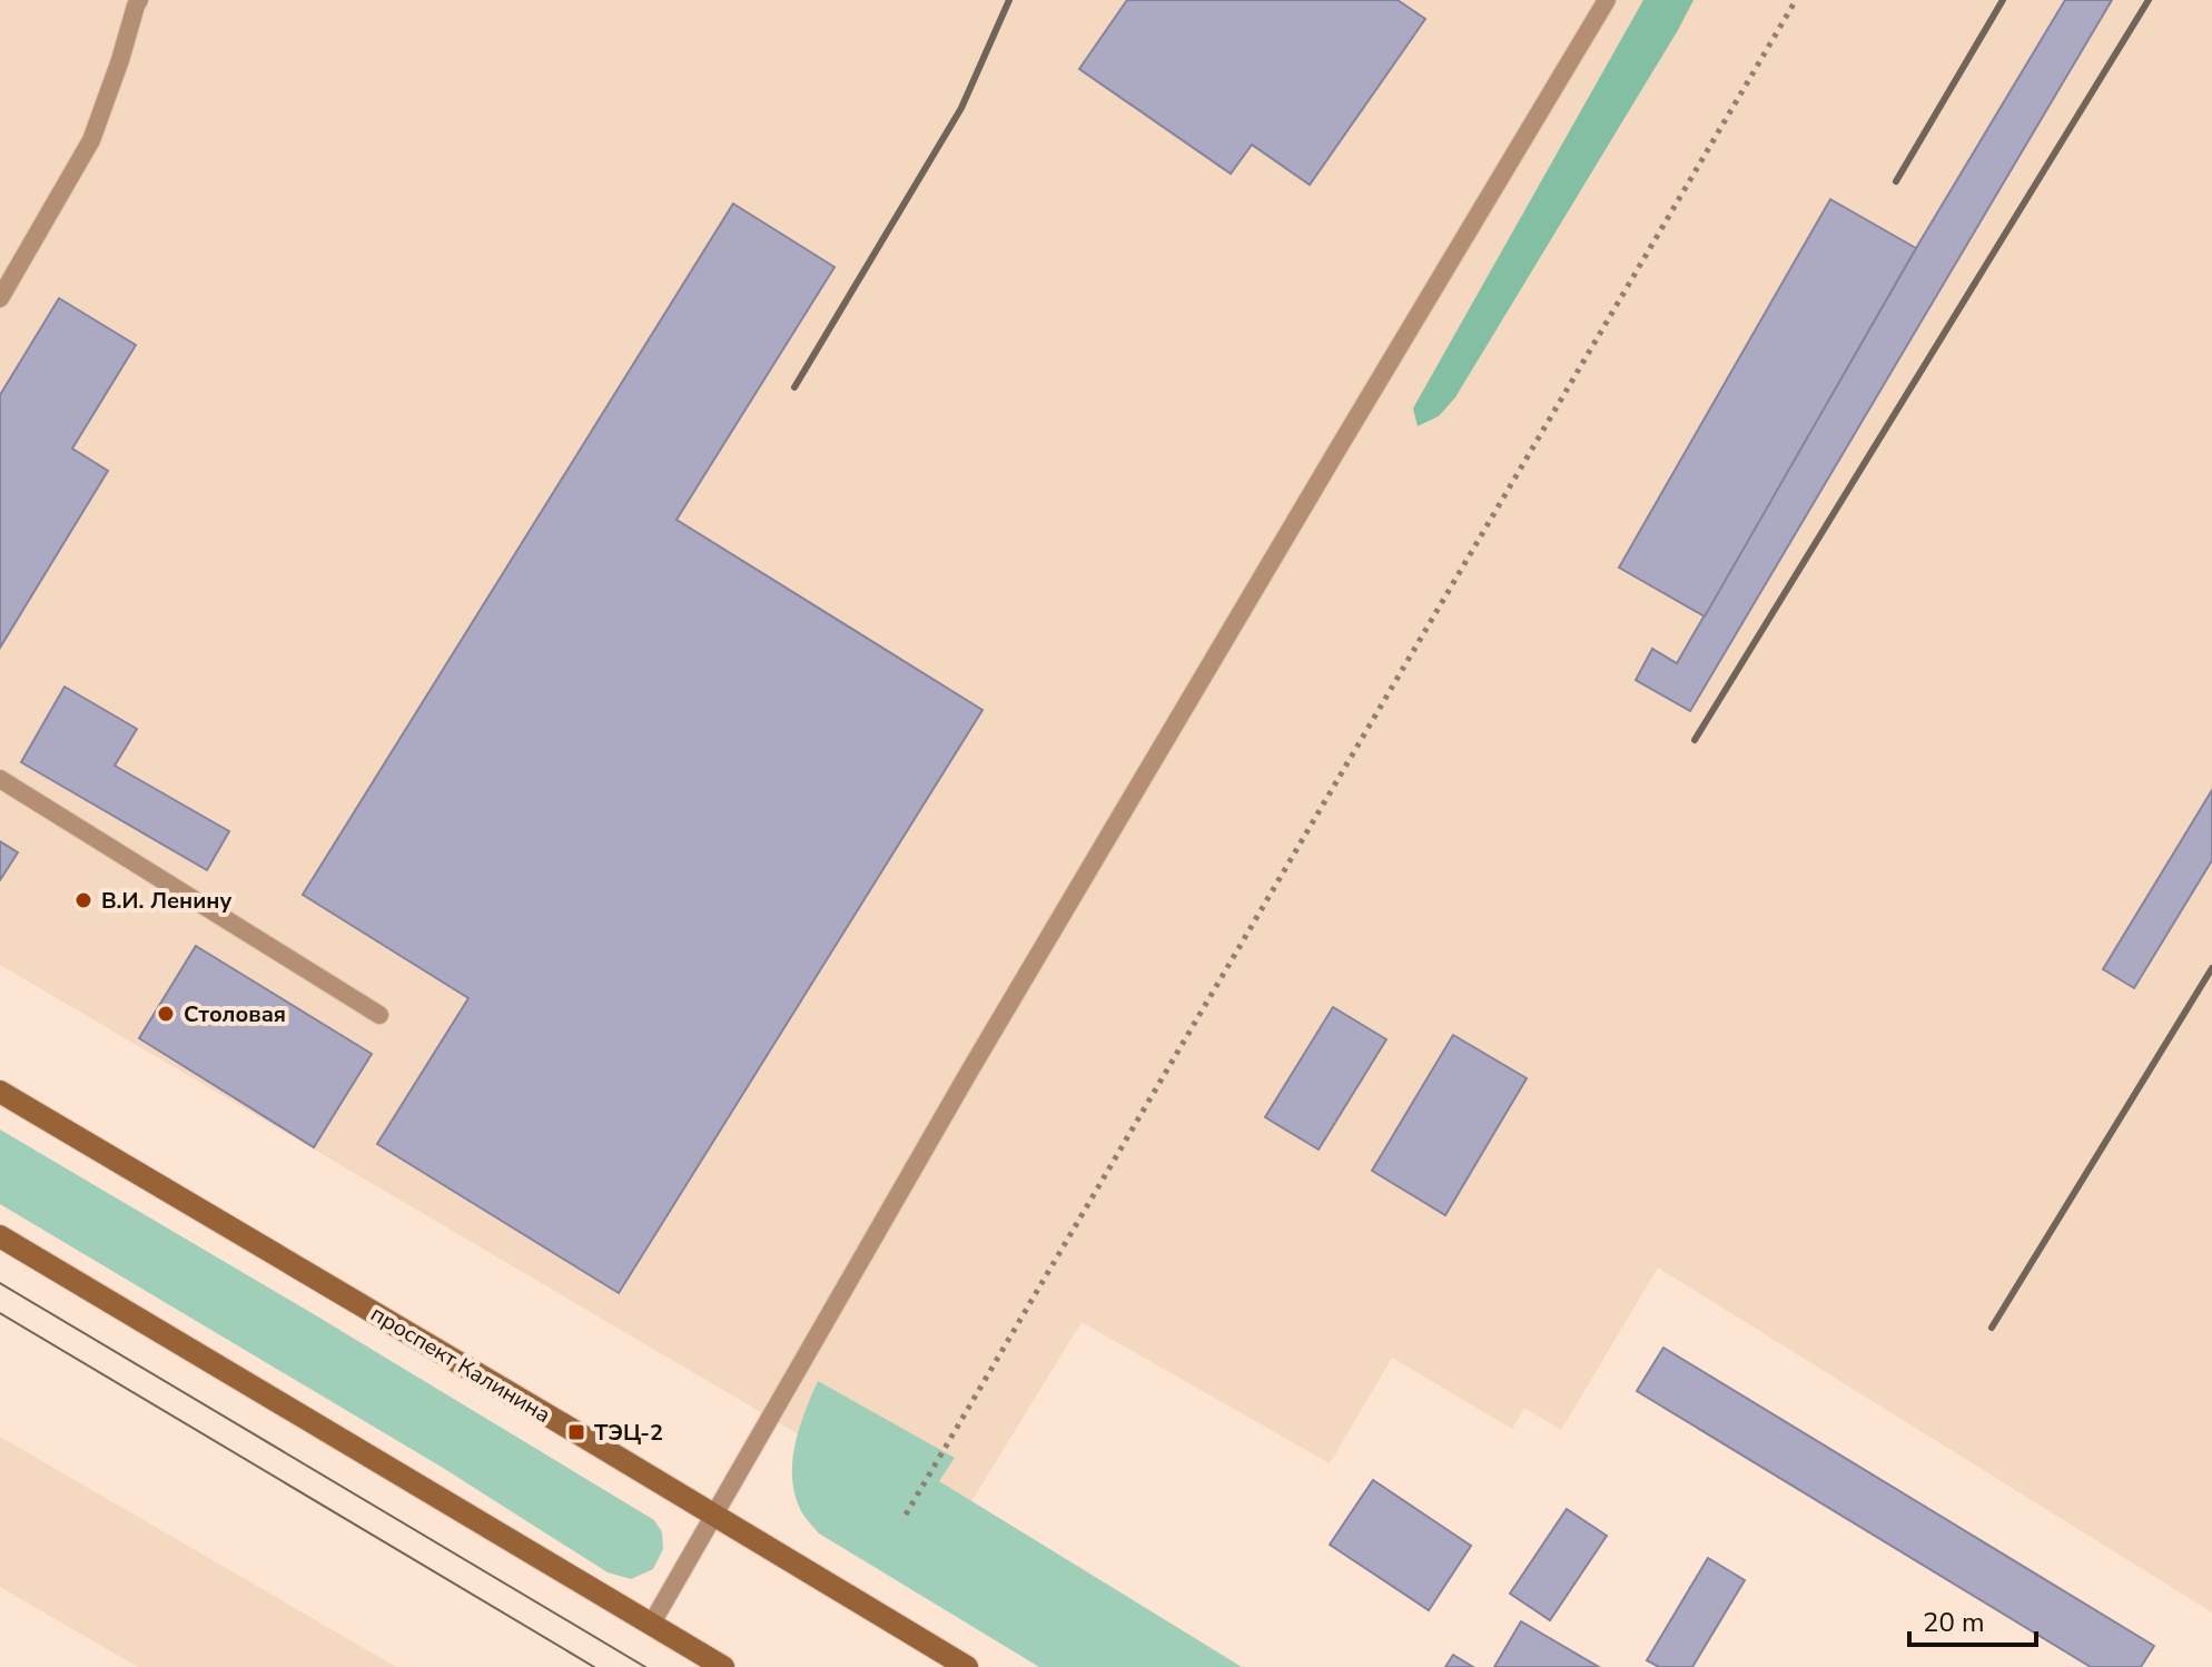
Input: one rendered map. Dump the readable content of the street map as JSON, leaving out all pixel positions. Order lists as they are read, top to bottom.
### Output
{
  "streets": {
    "main road": ["проспект Калинина"]
  },
  "places": {
    "other": ["В.И. Ленину", "Столовая"],
    "transit": ["ТЭЦ-2"]
  },
  "scale_bar": "20 m"
}
